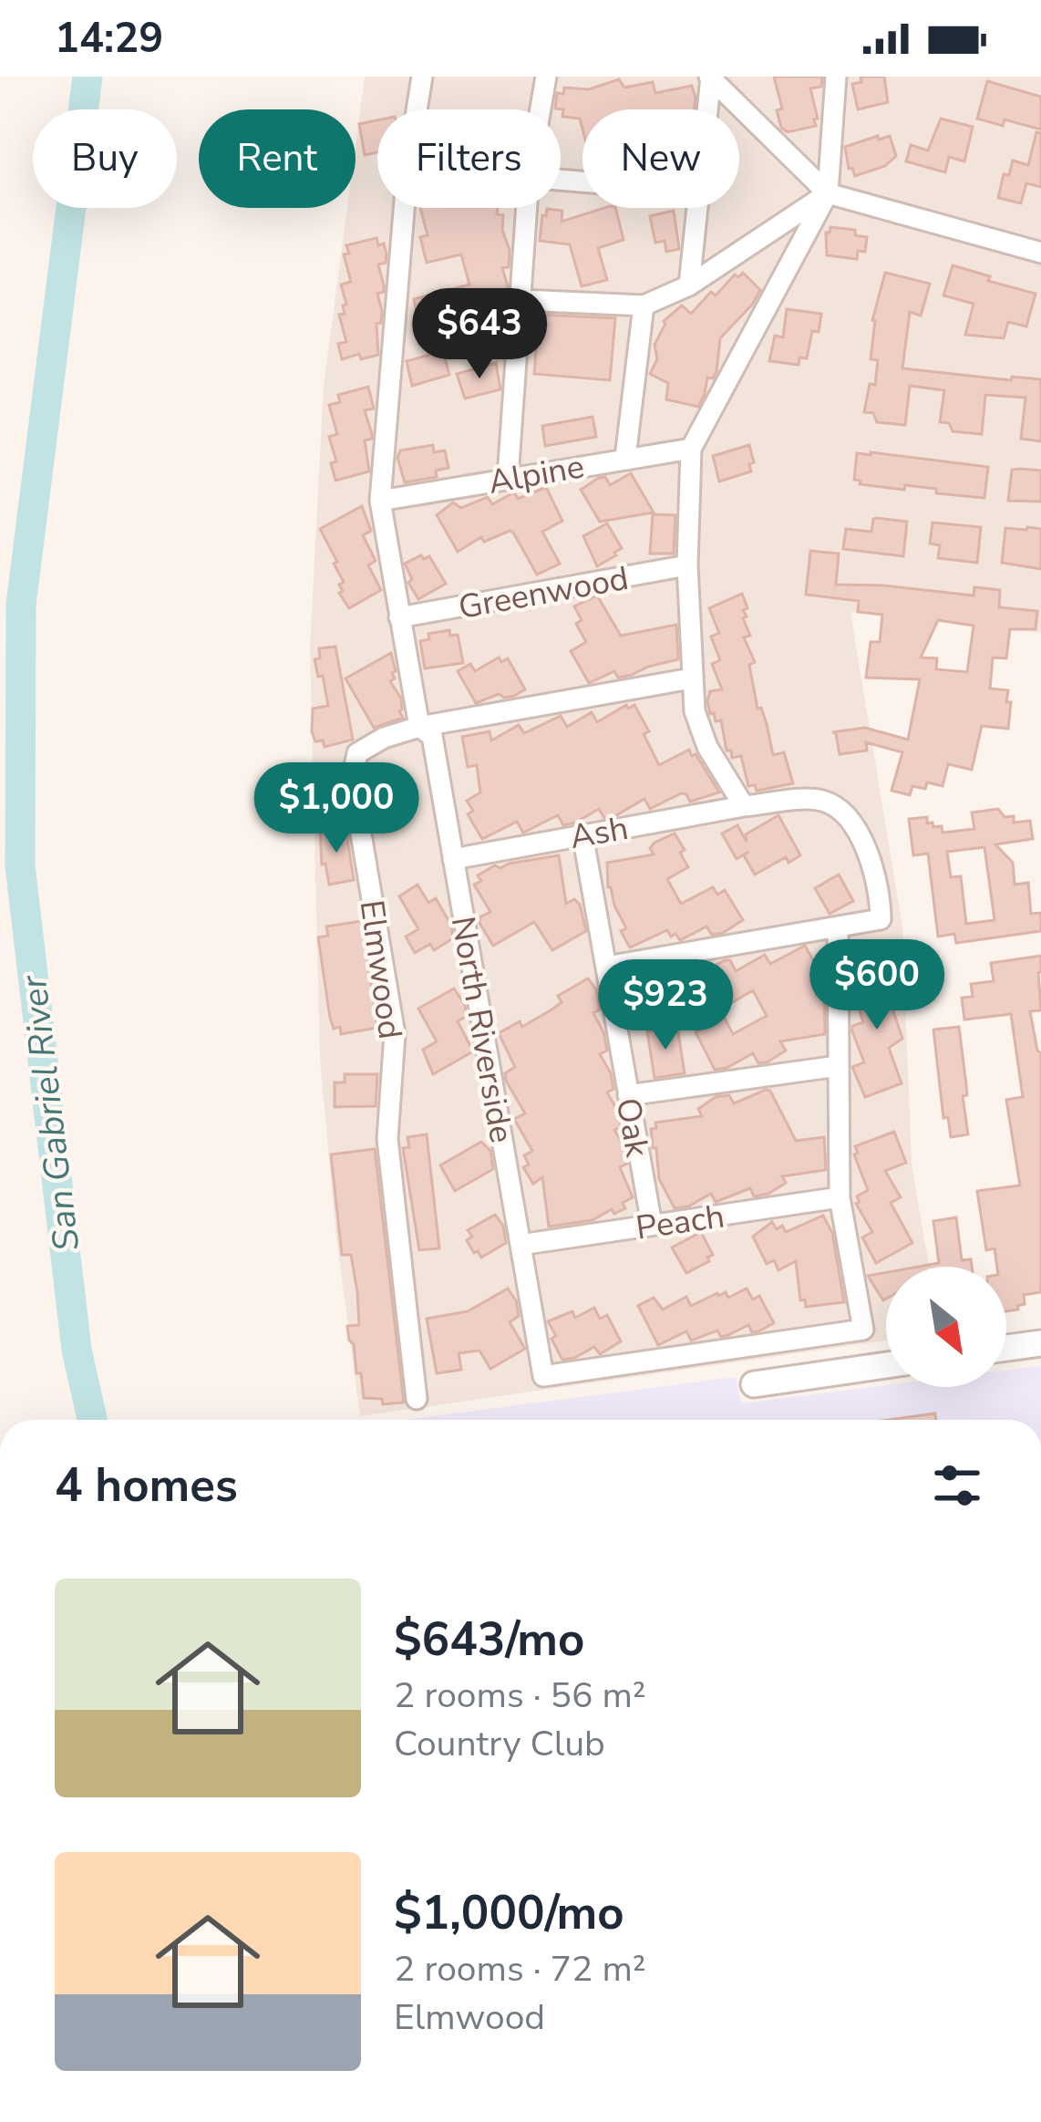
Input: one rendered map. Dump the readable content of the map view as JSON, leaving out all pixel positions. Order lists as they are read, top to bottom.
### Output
{
  "streets": {
    "street": [
      "Alpine",
      "Greenwood",
      "Ash",
      "Elmwood",
      "North Riverside",
      "Oak",
      "Peach"
    ]
  },
  "crossings": [
    ["Alpine", "North Riverside"],
    ["Greenwood", "North Riverside"],
    ["Ash", "North Riverside"],
    ["Ash", "Oak"],
    ["Elmwood", "North Riverside"],
    ["North Riverside", "Peach"],
    ["Oak", "Peach"]
  ],
  "water": ["San Gabriel River"],
  "north": "bottom right",
  "page": {
    "status": "14:29",
    "chip": [
      "Buy",
      "Rent",
      "Filters",
      "New"
    ],
    "price": [
      "$643",
      "$1,000",
      "$600",
      "$923"
    ],
    "heading": "4 homes",
    "list": [
      {
        "name": "$643/mo",
        "note": "2 rooms · 56 m² · Country Club"
      },
      {
        "name": "$1,000/mo",
        "note": "2 rooms · 72 m² · Elmwood"
      }
    ]
  }
}
